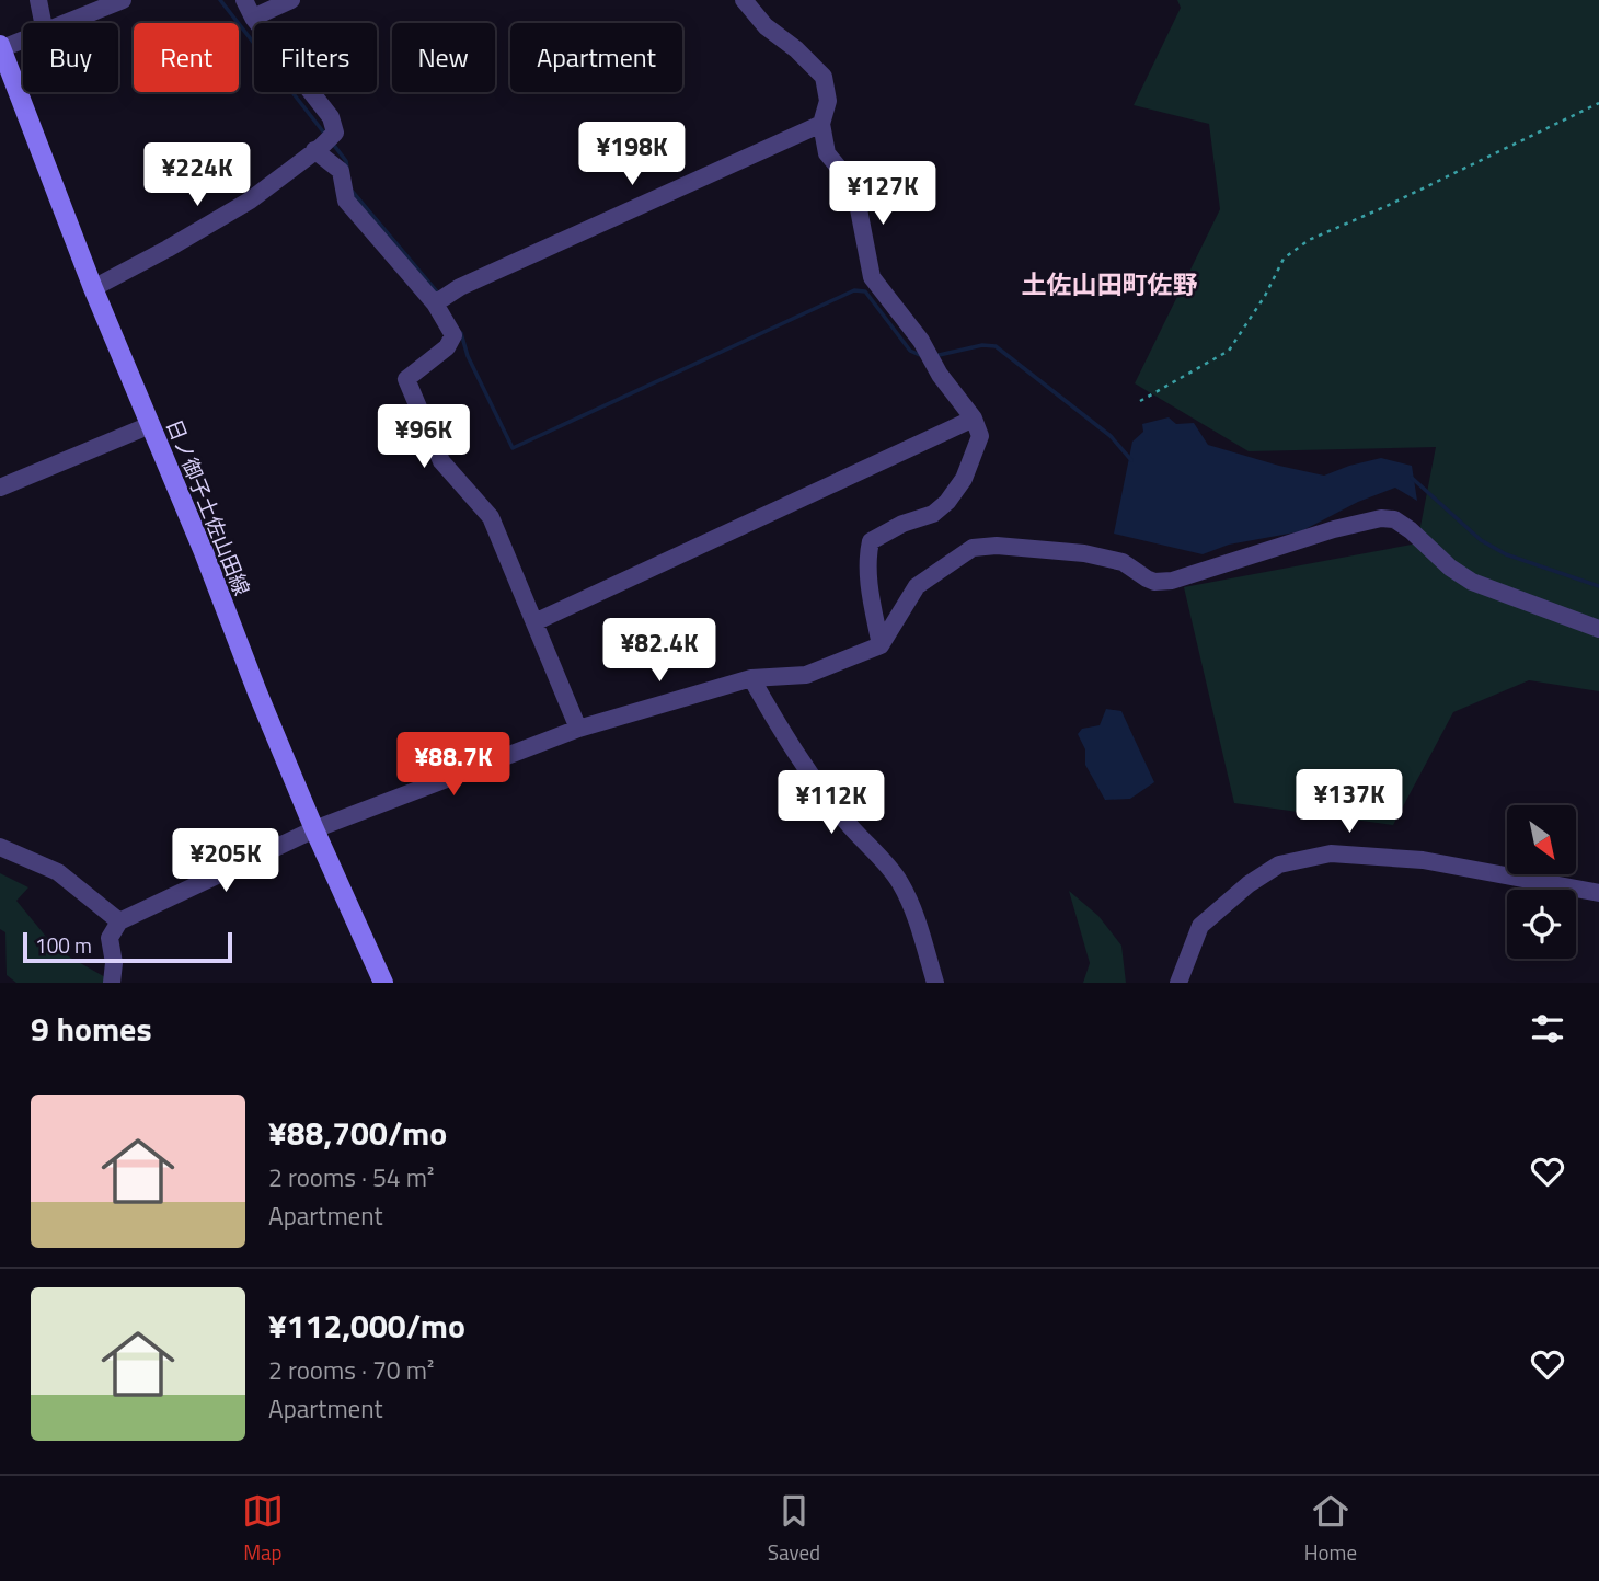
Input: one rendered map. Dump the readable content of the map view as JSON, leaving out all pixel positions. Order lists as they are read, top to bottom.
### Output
{
  "streets": {
    "main road": ["日ノ御子土佐山田線"]
  },
  "districts": ["土佐山田町佐野"],
  "scale_bar": "100 m",
  "north": "bottom right",
  "page": {
    "chip": [
      "Buy",
      "Rent",
      "Filters",
      "New",
      "Apartment"
    ],
    "price": [
      "¥198K",
      "¥224K",
      "¥127K",
      "¥96K",
      "¥82.4K",
      "¥88.7K",
      "¥137K",
      "¥112K",
      "¥205K"
    ],
    "scale": "100 m",
    "heading": "9 homes",
    "list": [
      {
        "name": "¥88,700/mo",
        "note": "2 rooms · 54 m² · Apartment"
      },
      {
        "name": "¥112,000/mo",
        "note": "2 rooms · 70 m² · Apartment"
      }
    ],
    "tabs": ["Map", "Saved", "Home"]
  }
}
